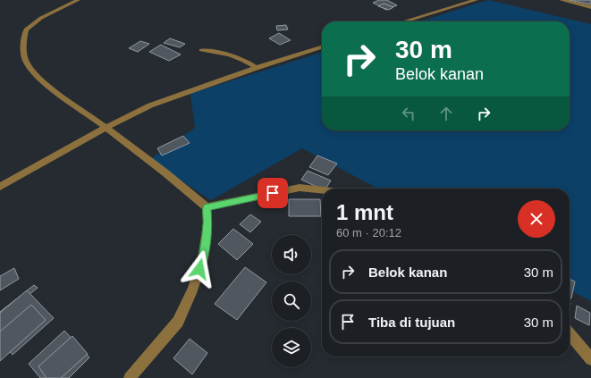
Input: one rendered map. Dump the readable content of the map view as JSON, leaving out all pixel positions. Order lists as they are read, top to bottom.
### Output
{
  "page": {
    "turn": ["30 m", "Belok kanan"],
    "heading": ["1 mnt", "60 m · 20:12"],
    "list": [
      {
        "name": "Belok kanan",
        "value": "30 m"
      },
      {
        "name": "Tiba di tujuan",
        "value": "30 m"
      }
    ]
  }
}
